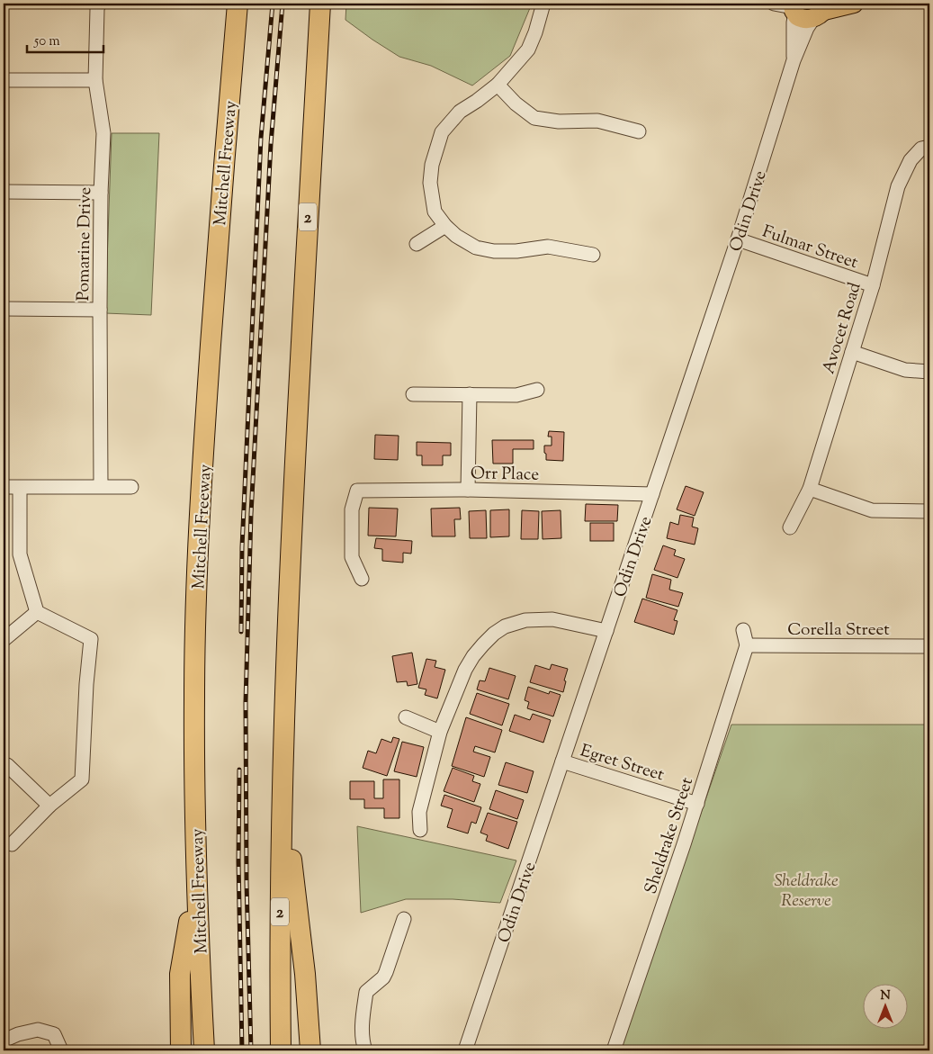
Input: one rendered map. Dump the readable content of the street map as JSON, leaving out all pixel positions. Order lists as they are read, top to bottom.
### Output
{
  "streets": {
    "highway": ["Mitchell Freeway", "2"],
    "street": [
      "Odin Drive",
      "Pomarine Drive",
      "Fulmar Street",
      "Avocet Road",
      "Orr Place",
      "Corella Street",
      "Egret Street",
      "Sheldrake Street"
    ]
  },
  "crossings": [
    ["Odin Drive", "Fulmar Street"],
    ["Odin Drive", "Orr Place"],
    ["Odin Drive", "Egret Street"],
    ["Fulmar Street", "Avocet Road"],
    ["Corella Street", "Sheldrake Street"],
    ["Egret Street", "Sheldrake Street"]
  ],
  "parks": ["Sheldrake Reserve"],
  "scale_bar": "50 m",
  "north": "top"
}
